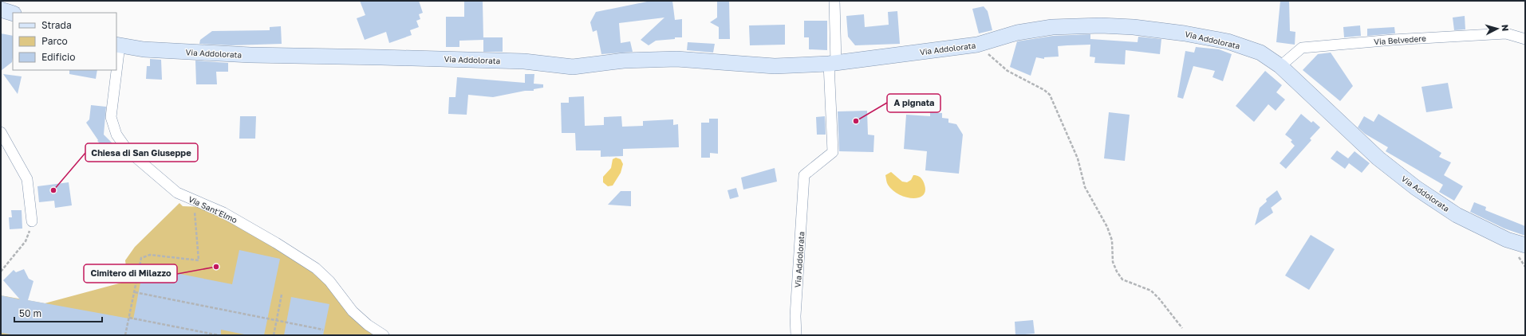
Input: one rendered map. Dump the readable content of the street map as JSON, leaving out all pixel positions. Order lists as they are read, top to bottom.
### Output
{
  "streets": {
    "street": ["Via Addolorata", "Via Belvedere", "Via Sant'Elmo"]
  },
  "crossings": [
    ["Via Addolorata", "Via Belvedere"],
    ["Via Addolorata", "Via Sant'Elmo"]
  ],
  "places": ["A pignata", "Chiesa di San Giuseppe", "Cimitero di Milazzo"],
  "legend": ["Strada", "Parco", "Edificio"],
  "scale_bar": "50 m",
  "north": "right"
}
